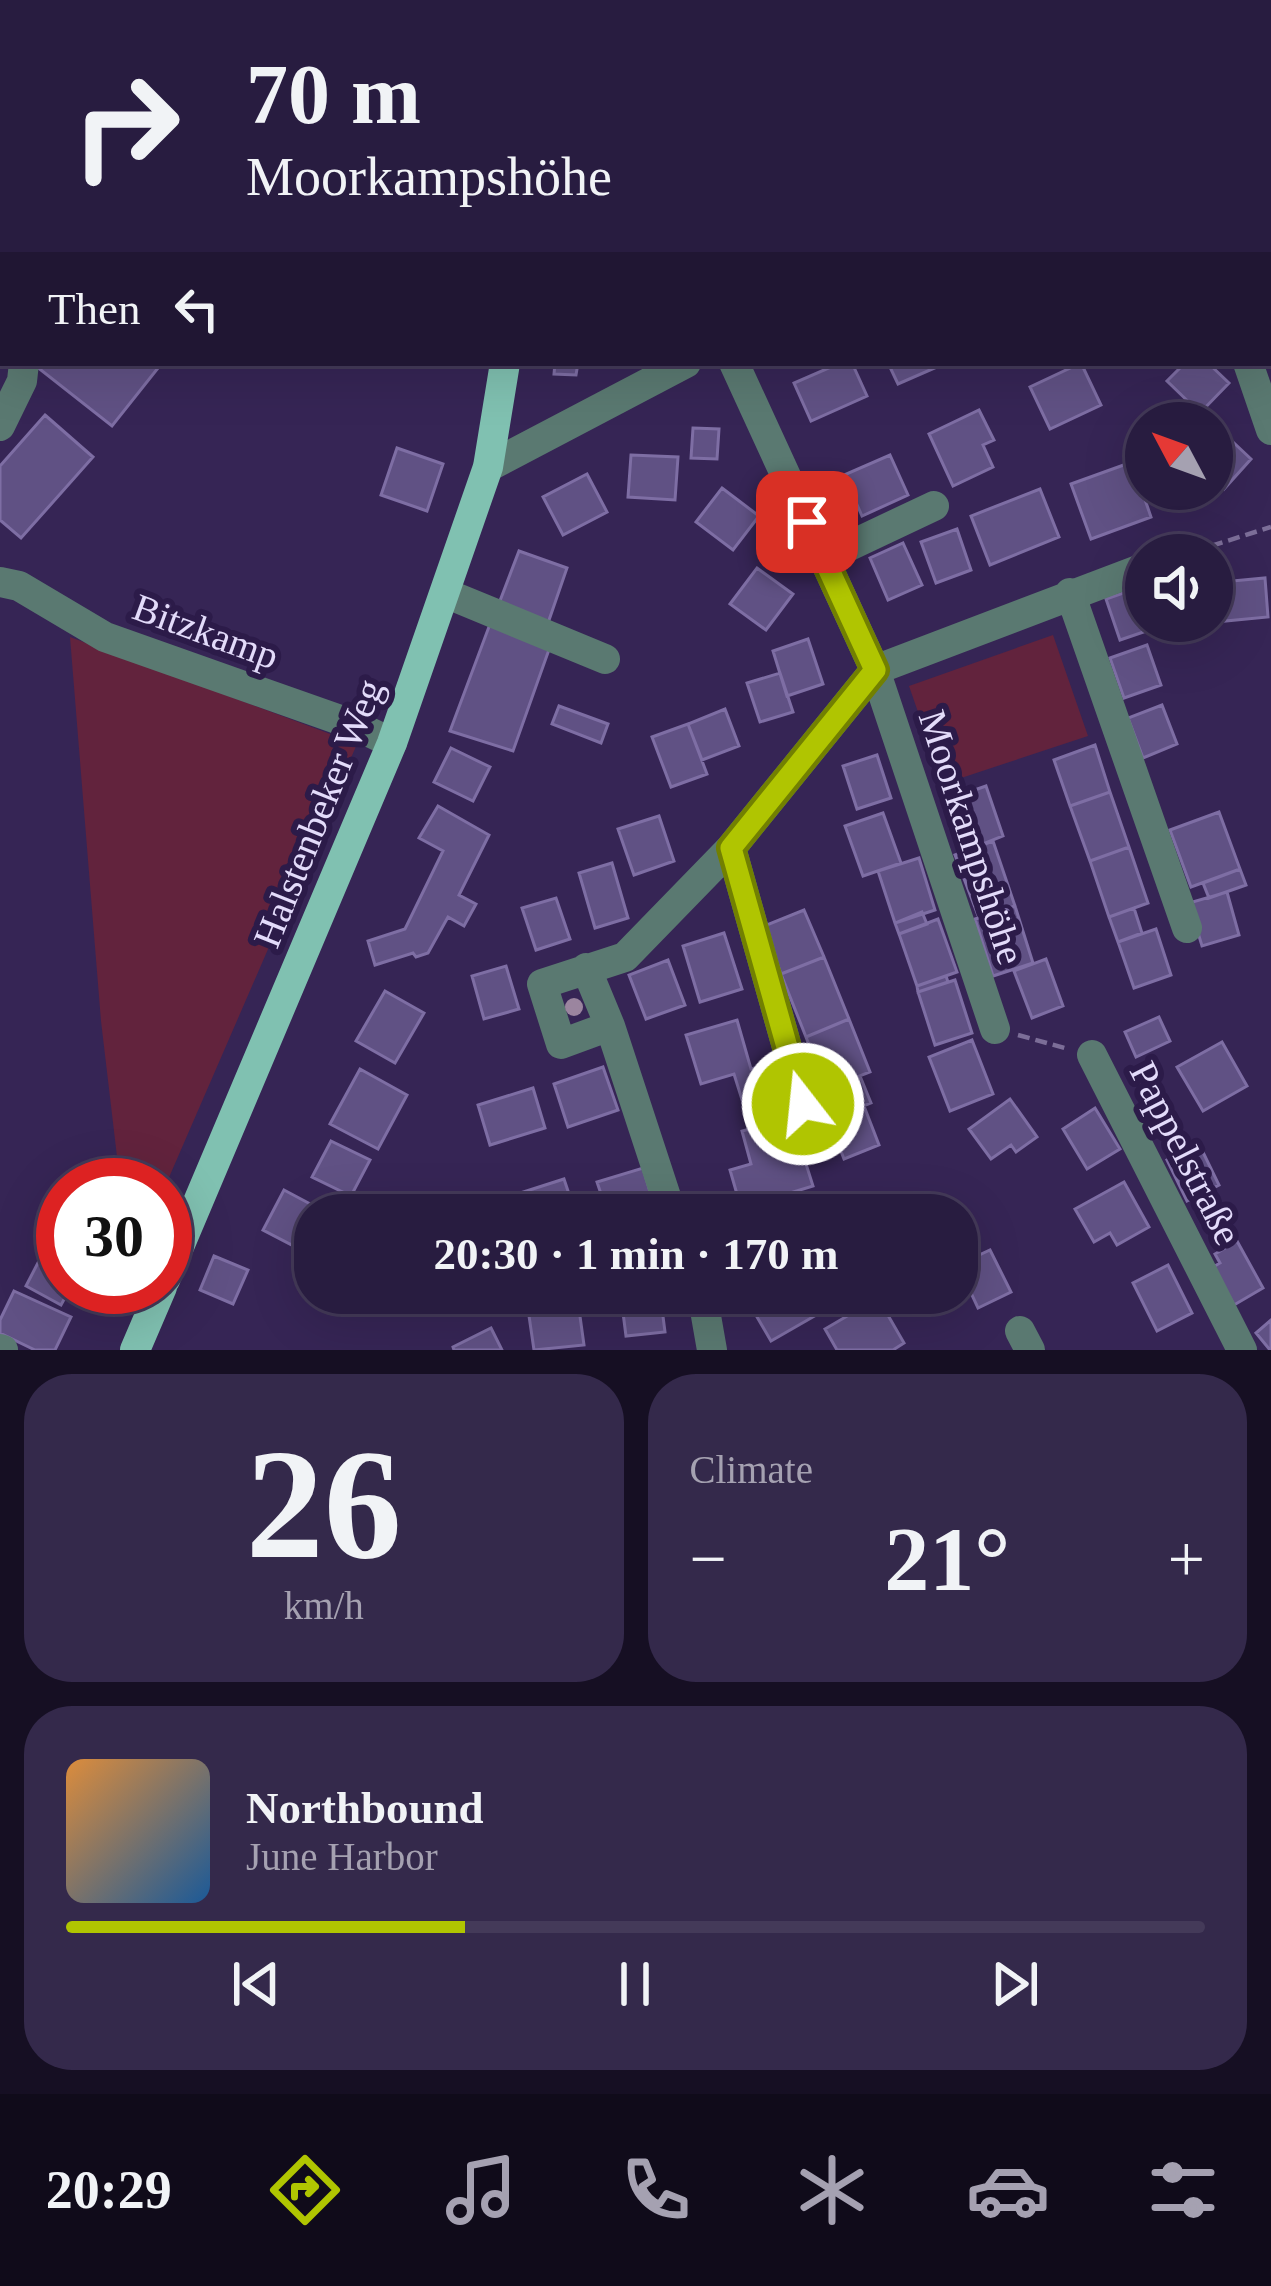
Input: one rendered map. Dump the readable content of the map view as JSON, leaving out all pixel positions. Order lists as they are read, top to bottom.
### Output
{
  "streets": {
    "main road": ["Halstenbeker Weg"],
    "street": ["Bitzkamp", "Moorkampshöhe", "Pappelstraße"]
  },
  "crossings": [
    ["Bitzkamp", "Halstenbeker Weg"]
  ],
  "north": "top left",
  "page": {
    "turn": ["70 m", "Moorkampshöhe"],
    "then": "Then",
    "limit": "30",
    "trip": "20:30 · 1 min · 170 m",
    "tile": [
      ["26", "km/h"],
      "Climate"
    ],
    "heat": ["−", "21°", "+"],
    "song": ["Northbound", "June Harbor"],
    "tabs": "20:29"
  }
}
